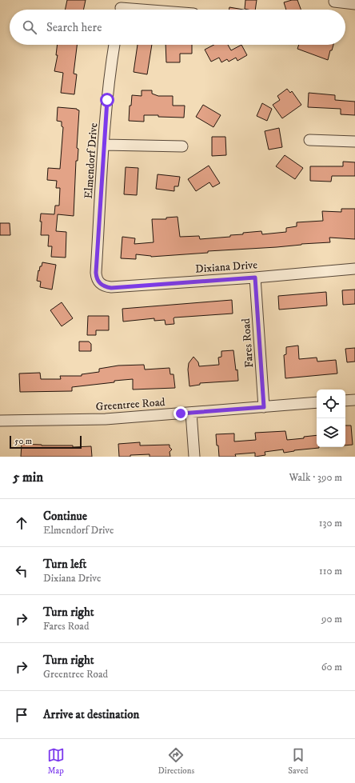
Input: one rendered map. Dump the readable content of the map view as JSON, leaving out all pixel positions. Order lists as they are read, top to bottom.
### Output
{
  "streets": {
    "street": [
      "Elmendorf Drive",
      "Dixiana Drive",
      "Fares Road",
      "Greentree Road"
    ]
  },
  "crossings": [
    ["Elmendorf Drive", "Dixiana Drive"],
    ["Dixiana Drive", "Fares Road"],
    ["Fares Road", "Greentree Road"]
  ],
  "scale_bar": "50 m",
  "page": {
    "search": "Search here",
    "scale": "50 m",
    "heading": ["5 min", "Walk · 390 m"],
    "list": [
      ["Continue", "Elmendorf Drive", "130 m"],
      ["Turn left", "Dixiana Drive", "110 m"],
      ["Turn right", "Fares Road", "90 m"],
      ["Turn right", "Greentree Road", "60 m"],
      "Arrive at destination"
    ],
    "nav": ["Map", "Directions", "Saved"]
  }
}
